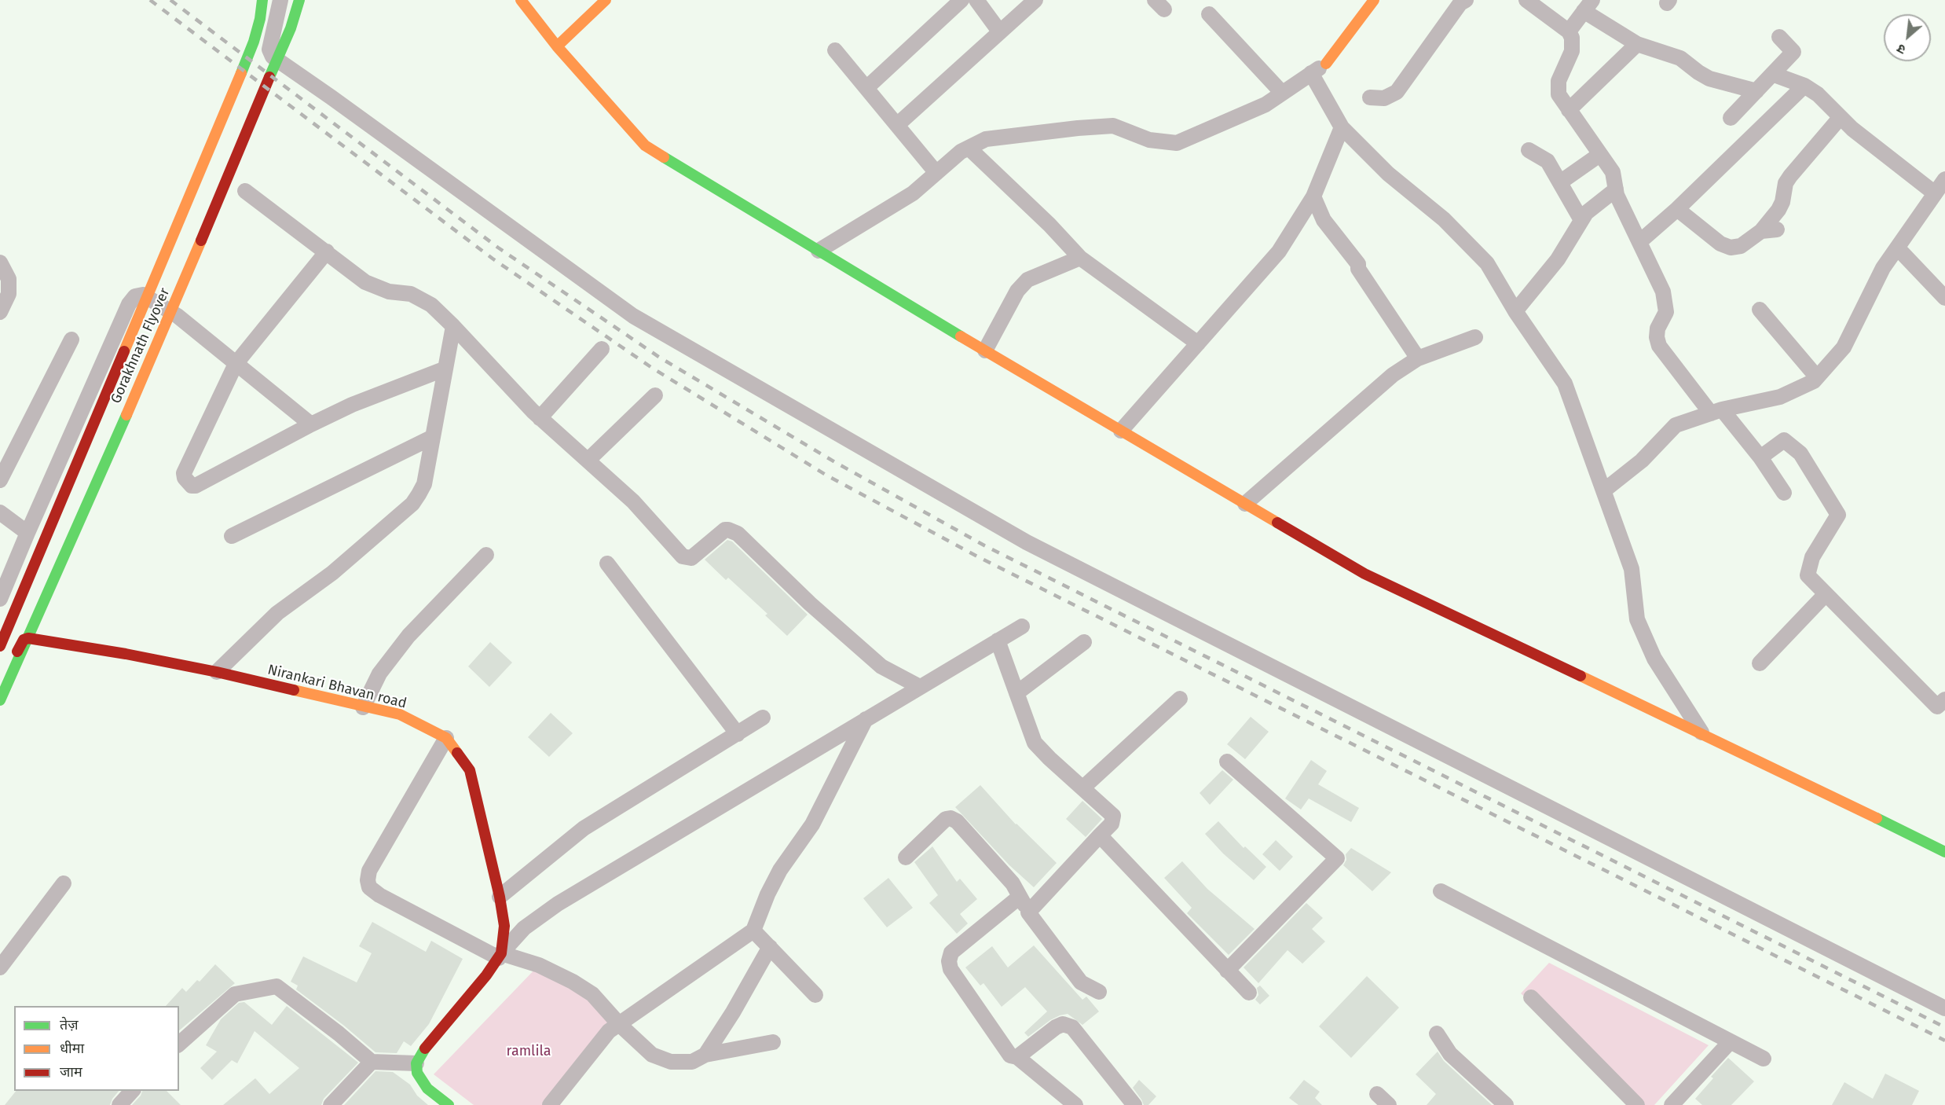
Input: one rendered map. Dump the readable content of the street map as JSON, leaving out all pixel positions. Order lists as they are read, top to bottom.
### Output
{
  "streets": {
    "street": ["Gorakhnath Flyover", "Nirankari Bhavan road"]
  },
  "parks": ["ramlila"],
  "legend": ["तेज़", "धीमा", "जाम"],
  "north": "bottom left"
}
